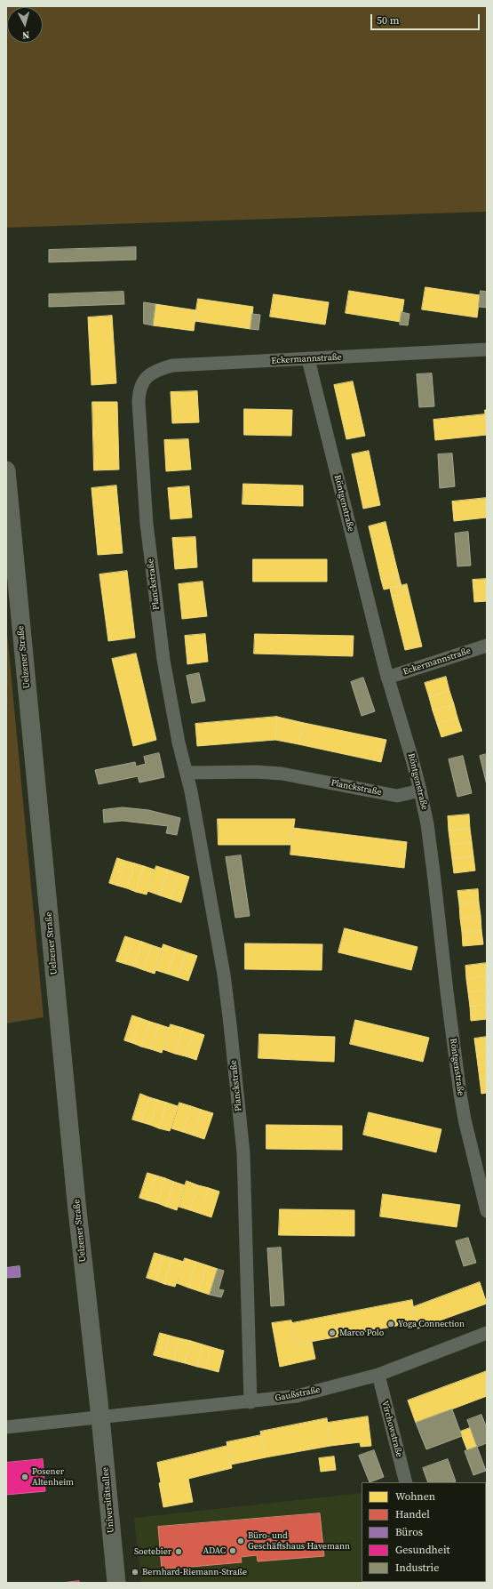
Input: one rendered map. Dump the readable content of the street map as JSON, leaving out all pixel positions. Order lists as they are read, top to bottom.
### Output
{
  "streets": {
    "main road": ["Uelzener Straße", "Universitätsallee"],
    "street": [
      "Eckermannstraße",
      "Röntgenstraße",
      "Planckstraße",
      "Gaußstraße",
      "Virchowstraße"
    ]
  },
  "crossings": [
    ["Eckermannstraße", "Röntgenstraße"],
    ["Eckermannstraße", "Planckstraße"],
    ["Röntgenstraße", "Planckstraße"],
    ["Planckstraße", "Gaußstraße"],
    ["Uelzener Straße", "Gaußstraße"],
    ["Uelzener Straße", "Universitätsallee"],
    ["Gaußstraße", "Virchowstraße"],
    ["Gaußstraße", "Universitätsallee"]
  ],
  "places": [
    "Yoga Connection",
    "Marco Polo",
    "Posener Altenheim",
    "Büro- und Geschäftshaus Havemann",
    "ADAC",
    "Soetebier",
    "Bernhard-Riemann-Straße"
  ],
  "legend": [
    "Wohnen",
    "Handel",
    "Büros",
    "Gesundheit",
    "Industrie"
  ],
  "scale_bar": "50 m",
  "north": "bottom"
}
